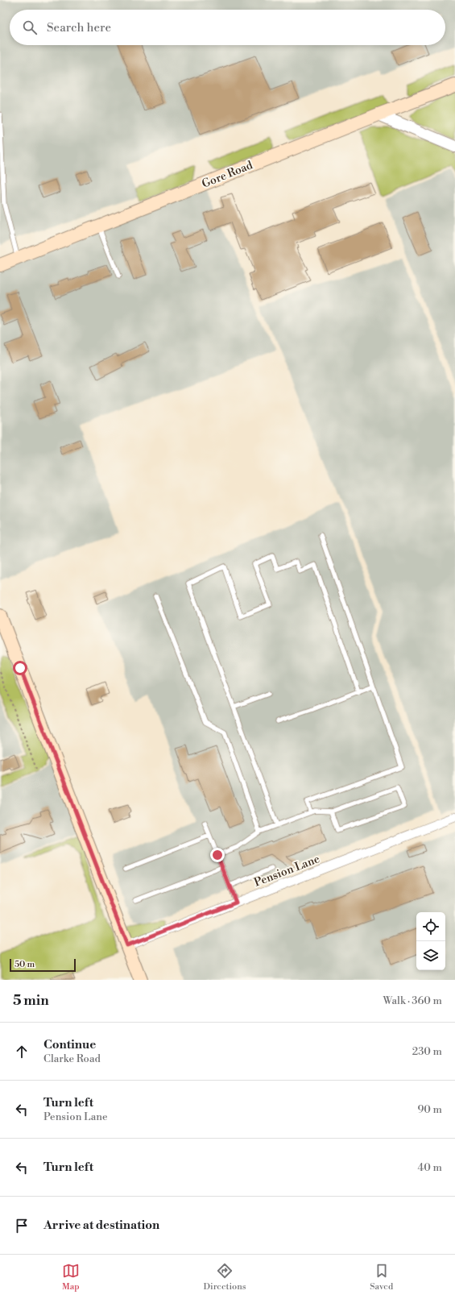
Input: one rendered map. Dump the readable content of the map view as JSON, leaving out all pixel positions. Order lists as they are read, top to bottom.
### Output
{
  "streets": {
    "main road": ["Gore Road"],
    "street": ["Pension Lane"]
  },
  "scale_bar": "50 m",
  "page": {
    "search": "Search here",
    "scale": "50 m",
    "heading": ["5 min", "Walk · 360 m"],
    "list": [
      ["Continue", "Clarke Road", "230 m"],
      ["Turn left", "Pension Lane", "90 m"],
      ["Turn left", "40 m"],
      "Arrive at destination"
    ],
    "nav": ["Map", "Directions", "Saved"]
  }
}
